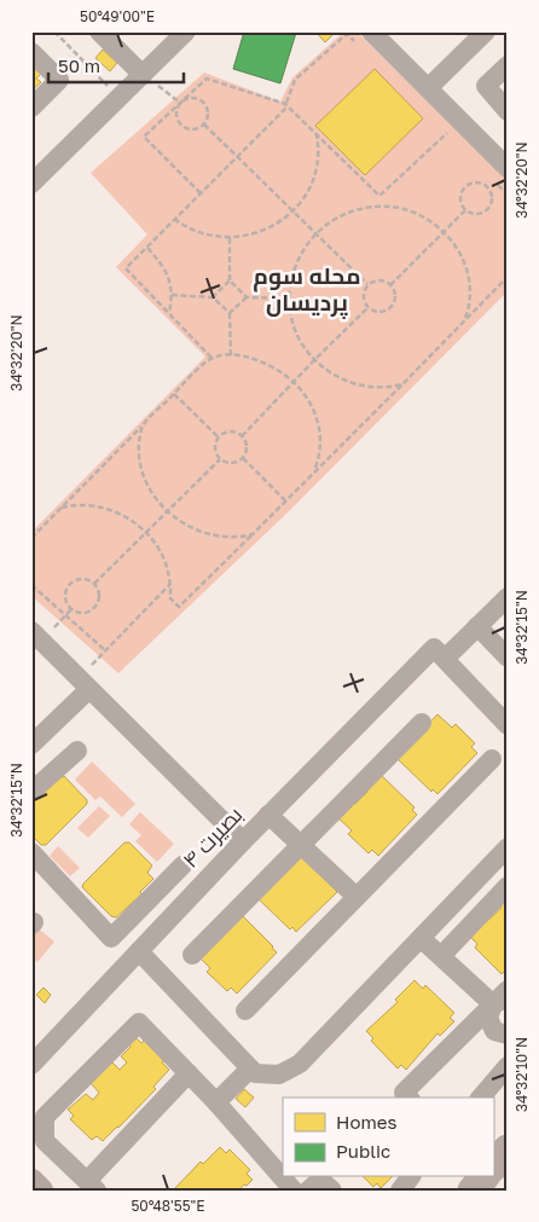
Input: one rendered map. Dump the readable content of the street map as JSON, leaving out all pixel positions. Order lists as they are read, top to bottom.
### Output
{
  "streets": {
    "street": ["بصیرت ۴"]
  },
  "districts": ["محله سوم پردیسان"],
  "legend": ["Homes", "Public"],
  "scale_bar": "50 m",
  "coordinates": [
    "50°49'00\"E",
    "34°32'20\"N",
    "34°32'15\"N",
    "34°32'10\"N",
    "50°48'55\"E"
  ]
}
